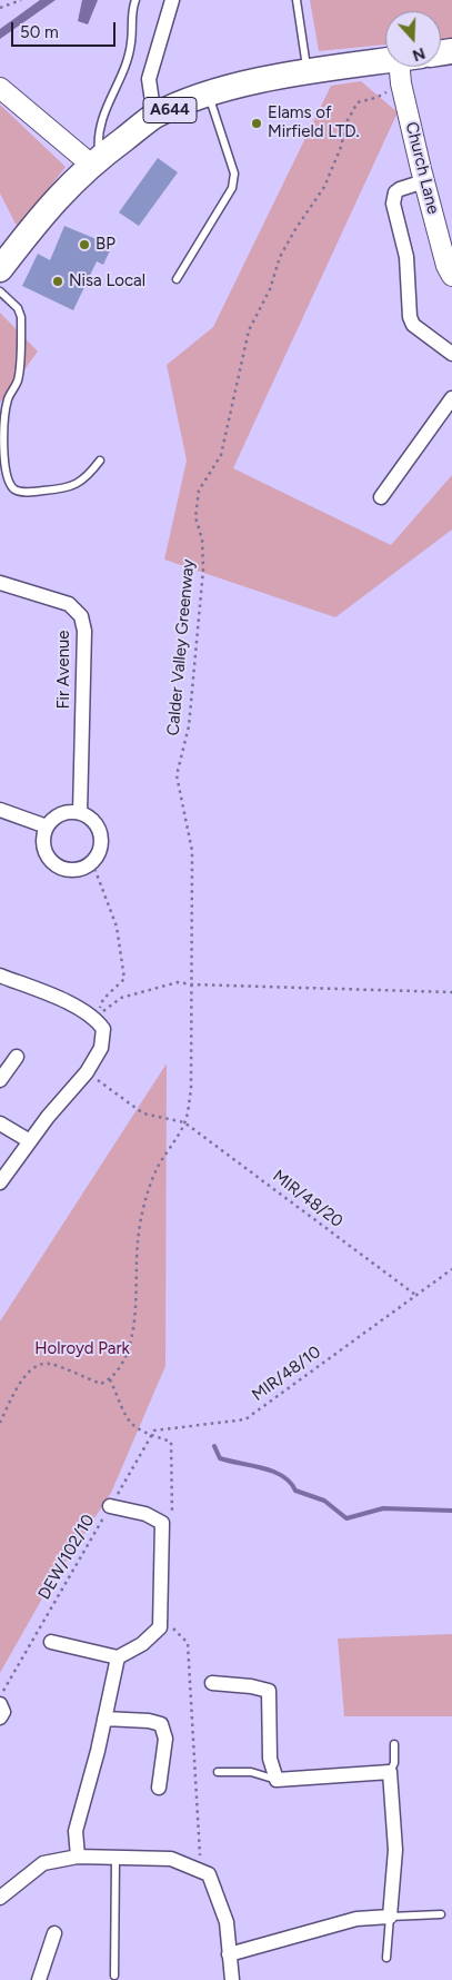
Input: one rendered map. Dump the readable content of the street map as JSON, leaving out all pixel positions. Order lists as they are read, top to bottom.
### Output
{
  "streets": {
    "highway": ["A644"],
    "street": ["Church Lane", "Fir Avenue"],
    "path": [
      "Calder Valley Greenway",
      "MIR/48/20",
      "MIR/48/10",
      "DEW/102/10"
    ]
  },
  "crossings": [
    ["Church Lane", "Calder Valley Greenway"],
    ["Calder Valley Greenway", "MIR/48/20"],
    ["MIR/48/20", "MIR/48/10"],
    ["MIR/48/10", "DEW/102/10"]
  ],
  "parks": ["Holroyd Park"],
  "places": ["Elams of Mirfield LTD.", "BP", "Nisa Local"],
  "scale_bar": "50 m",
  "north": "bottom"
}
